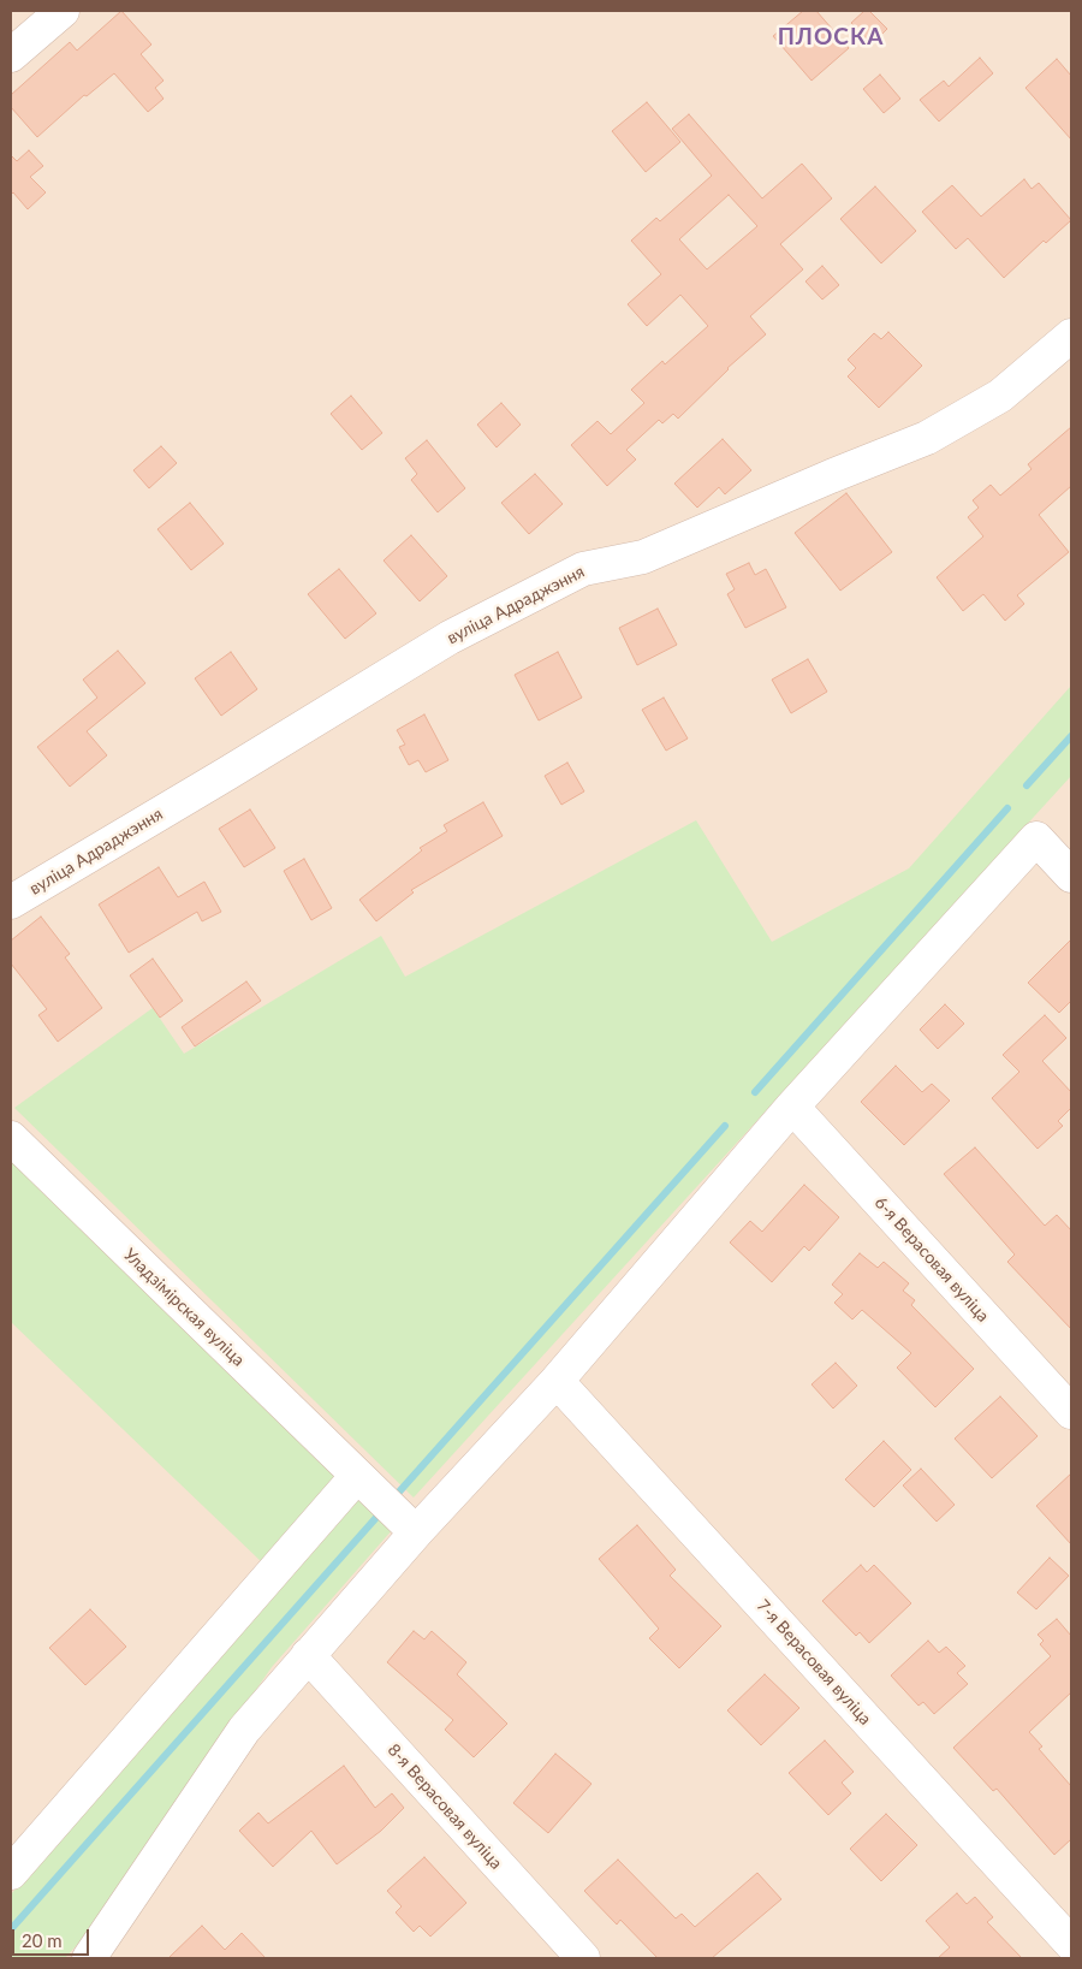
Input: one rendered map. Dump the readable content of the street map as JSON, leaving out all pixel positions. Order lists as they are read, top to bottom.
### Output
{
  "streets": {
    "street": [
      "вуліца Адраджэння",
      "6-я Верасовая вуліца",
      "Уладзімірская вуліца",
      "7-я Верасовая вуліца",
      "8-я Верасовая вуліца"
    ]
  },
  "districts": ["ПЛОСКА"],
  "scale_bar": "20 m"
}
